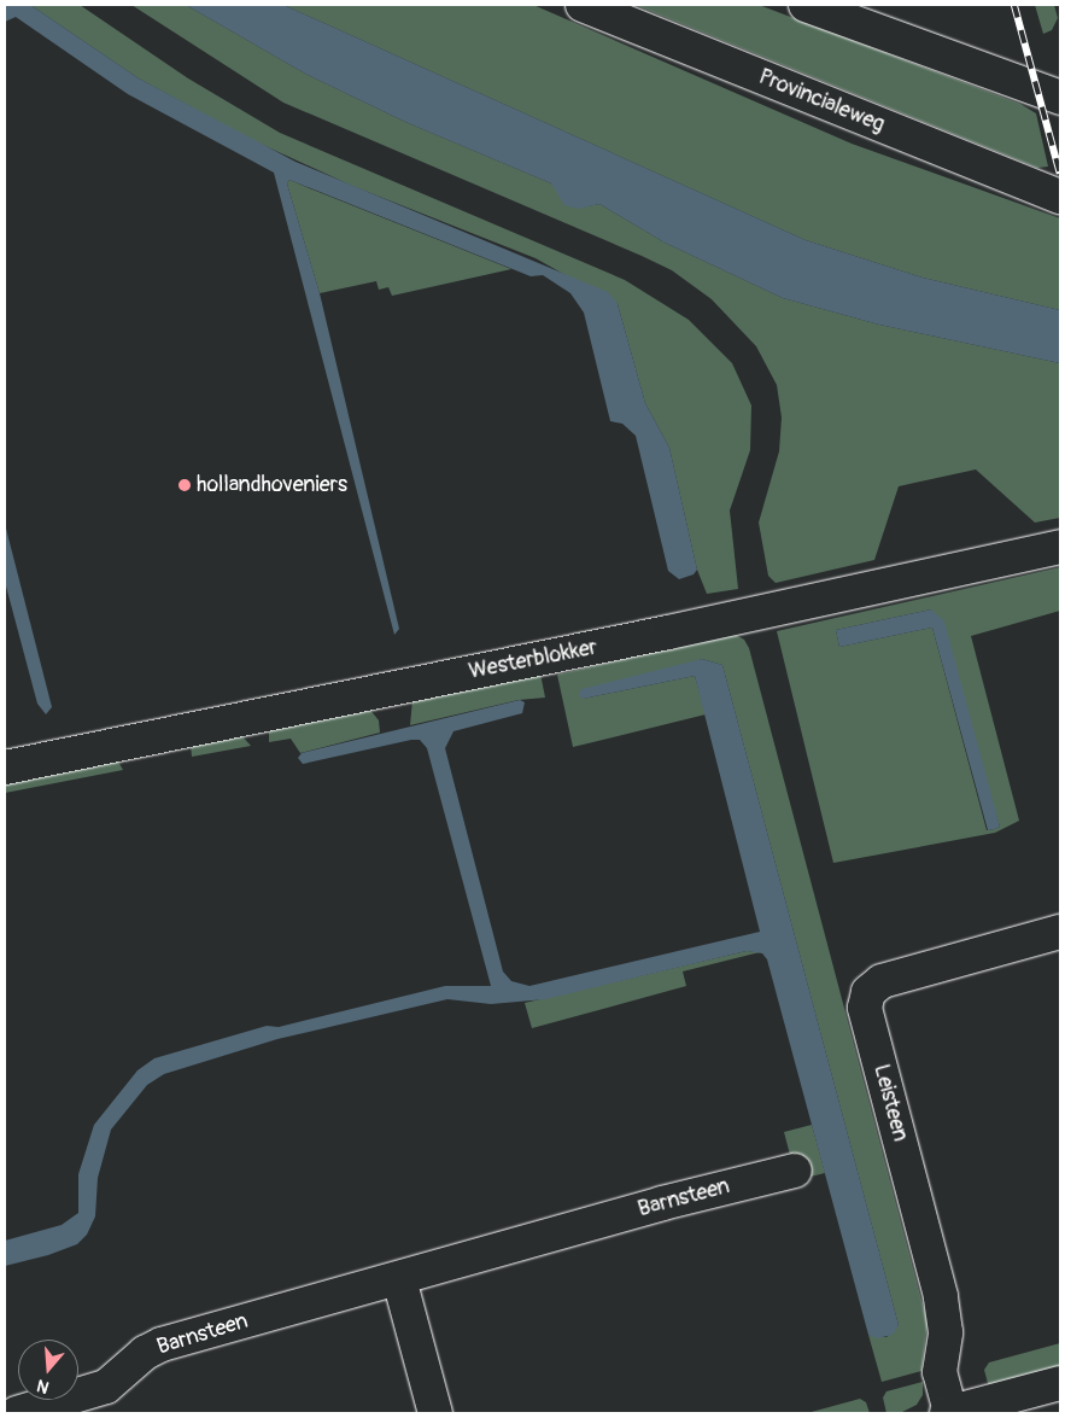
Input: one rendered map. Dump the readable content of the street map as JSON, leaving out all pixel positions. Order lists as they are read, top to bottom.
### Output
{
  "streets": {
    "street": [
      "Provincialeweg",
      "Westerblokker",
      "Leisteen",
      "Barnsteen"
    ]
  },
  "places": ["hollandhoveniers"],
  "north": "bottom"
}
